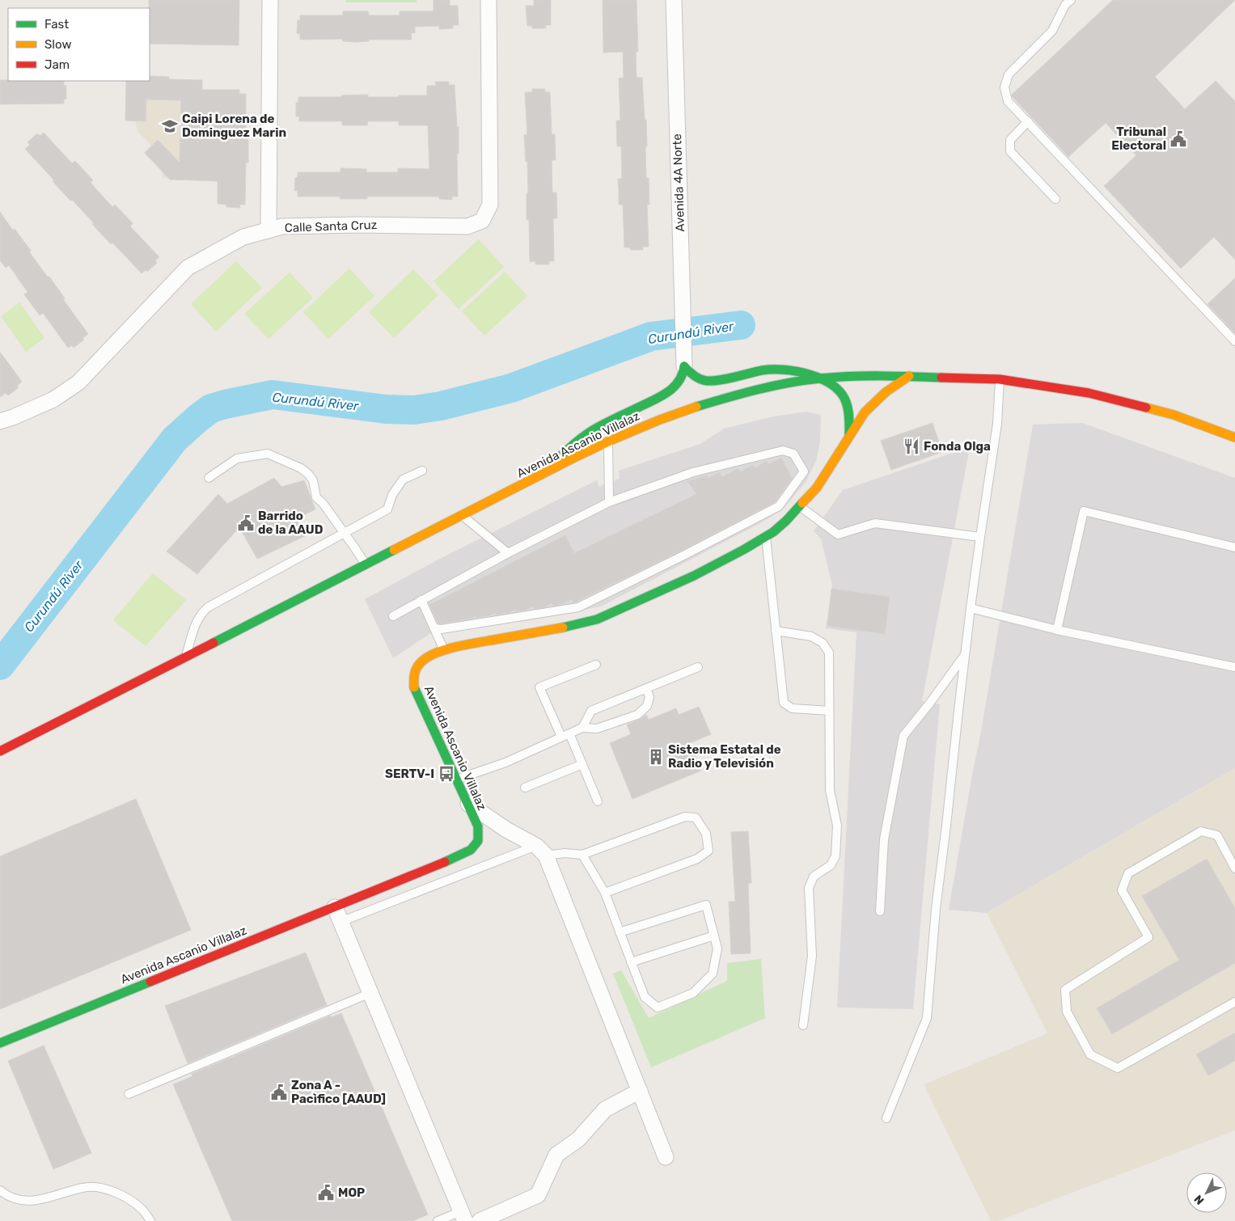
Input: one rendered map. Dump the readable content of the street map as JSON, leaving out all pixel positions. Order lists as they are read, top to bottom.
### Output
{
  "streets": {
    "main road": ["Avenida Ascanio Villalaz"],
    "street": ["Avenida 4A Norte", "Calle Santa Cruz"]
  },
  "water": ["Curundú River"],
  "places": {
    "school or university": ["Caipi Lorena de Dominguez Marin"],
    "public building": [
      "Tribunal Electoral",
      "Barrido de la AAUD",
      "Zona A - Pacìfico [AAUD]",
      "MOP"
    ],
    "restaurant": ["Fonda Olga"],
    "building": ["Sistema Estatal de Radio y Televisión"],
    "bus stop": ["SERTV-I"]
  },
  "legend": ["Fast", "Slow", "Jam"],
  "north": "bottom left"
}
